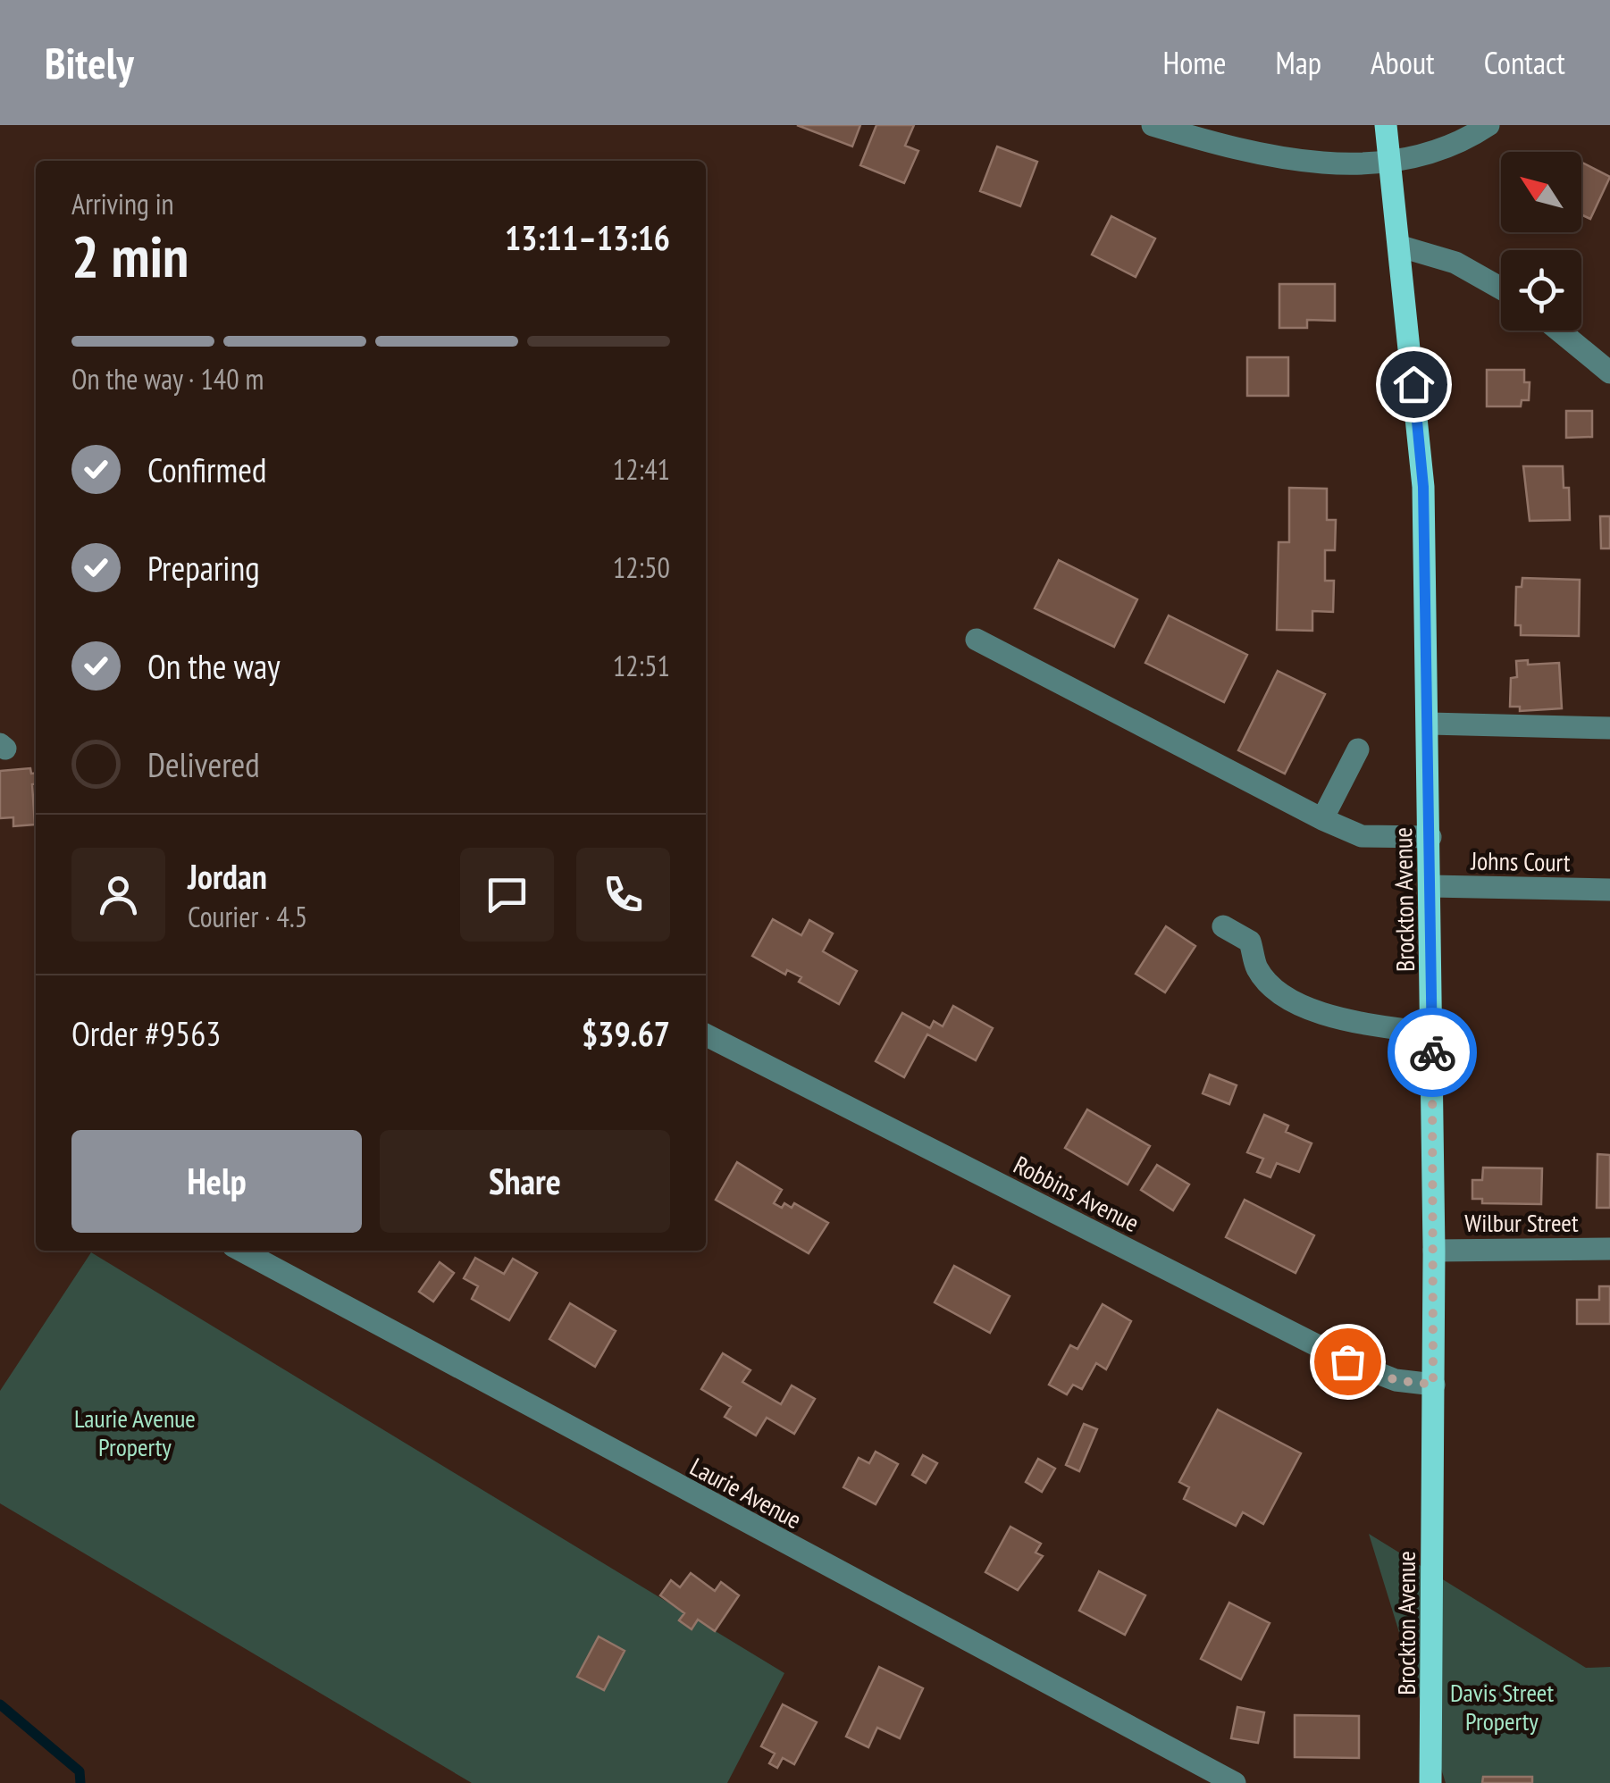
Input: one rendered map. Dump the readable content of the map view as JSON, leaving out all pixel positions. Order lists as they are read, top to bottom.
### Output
{
  "streets": {
    "main road": ["Brockton Avenue"],
    "street": [
      "Johns Court",
      "Robbins Avenue",
      "Wilbur Street",
      "Laurie Avenue"
    ]
  },
  "crossings": [
    ["Johns Court", "Brockton Avenue"],
    ["Brockton Avenue", "Robbins Avenue"],
    ["Brockton Avenue", "Wilbur Street"]
  ],
  "parks": ["Laurie Avenue Property", "Davis Street Property"],
  "north": "top left",
  "page": {
    "header": "Bitely",
    "nav": [
      "Home",
      "Map",
      "About",
      "Contact"
    ],
    "heading": ["2 min", "Arriving in", "13:11–13:16"],
    "panel": [
      "Jordan",
      "Courier · 4.5",
      "Order #9563",
      "$39.67"
    ],
    "bar": "On the way · 140 m",
    "list": [
      ["Confirmed", "12:41"],
      ["Preparing", "12:50"],
      ["On the way", "12:51"],
      "Delivered"
    ],
    "buttons": ["Help", "Share"]
  }
}
